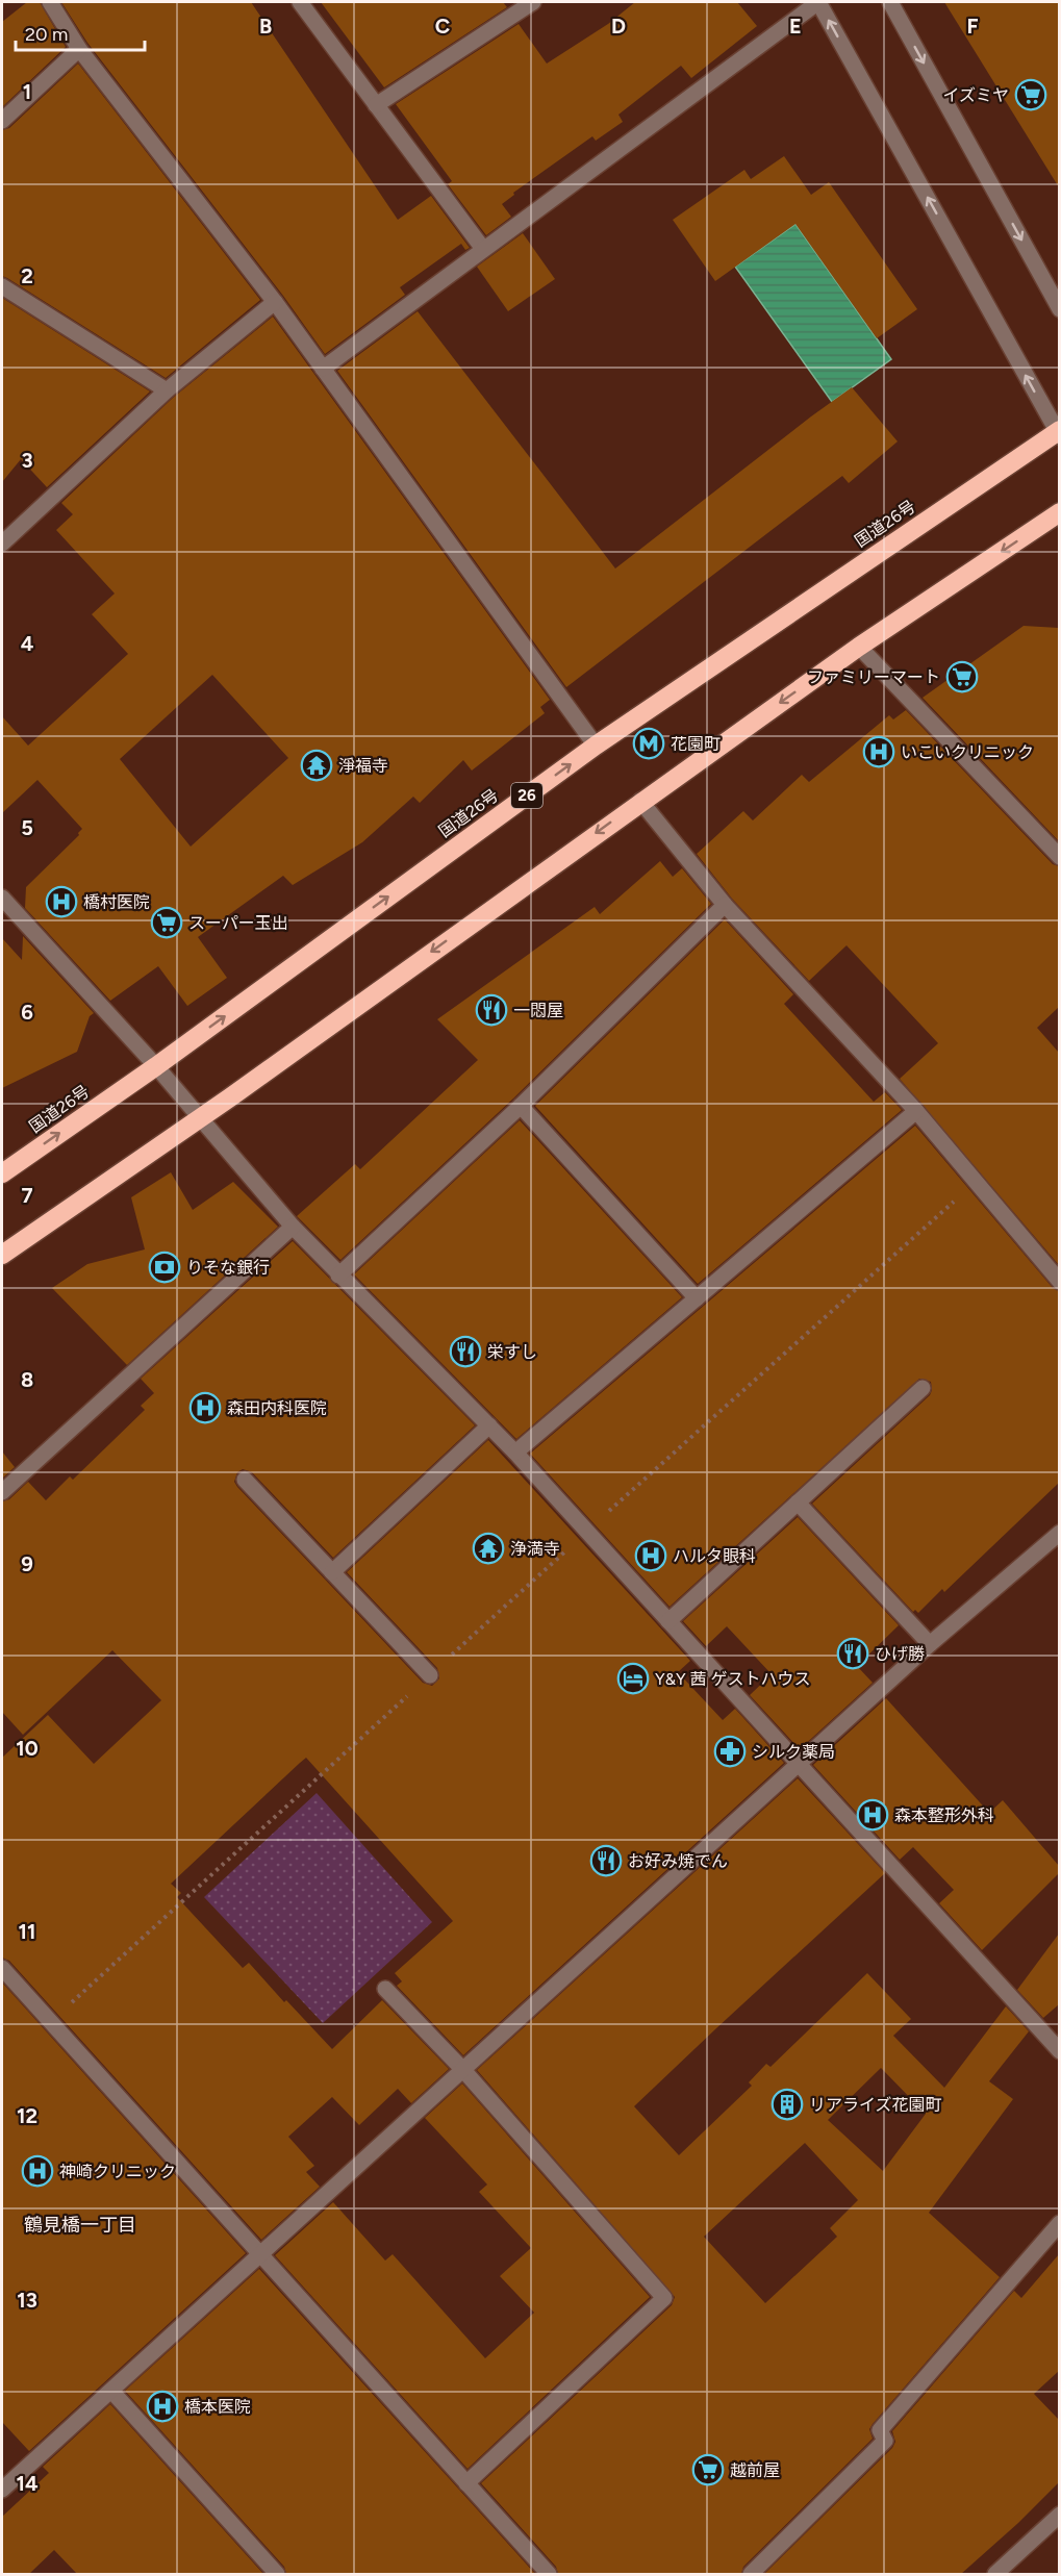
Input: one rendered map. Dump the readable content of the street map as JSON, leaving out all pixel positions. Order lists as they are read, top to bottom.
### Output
{
  "streets": {
    "highway": ["国道26号", "26"]
  },
  "districts": ["鶴見橋一丁目"],
  "places": {
    "supermarket": [
      "イズミヤ",
      "ファミリーマート",
      "スーパー玉出",
      "越前屋"
    ],
    "metro station": ["花園町"],
    "hospital": [
      "いこいクリニック",
      "橋村医院",
      "森田内科医院",
      "ハルタ眼科",
      "森本整形外科",
      "神崎クリニック",
      "橋本医院"
    ],
    "temple": ["淨福寺", "浄満寺"],
    "restaurant": [
      "一悶屋",
      "栄すし",
      "ひげ勝",
      "お好み焼でん"
    ],
    "bank": ["りそな銀行"],
    "hotel": ["Y&Y 茜 ゲストハウス"],
    "pharmacy": ["シルク薬局"],
    "building": ["リアライズ花園町"]
  },
  "scale_bar": "20 m",
  "grid": {
    "columns": [
      "B",
      "C",
      "D",
      "E",
      "F"
    ],
    "rows": [
      "1",
      "2",
      "3",
      "4",
      "5",
      "6",
      "7",
      "8",
      "9",
      "10",
      "11",
      "12",
      "13",
      "14"
    ]
  }
}
